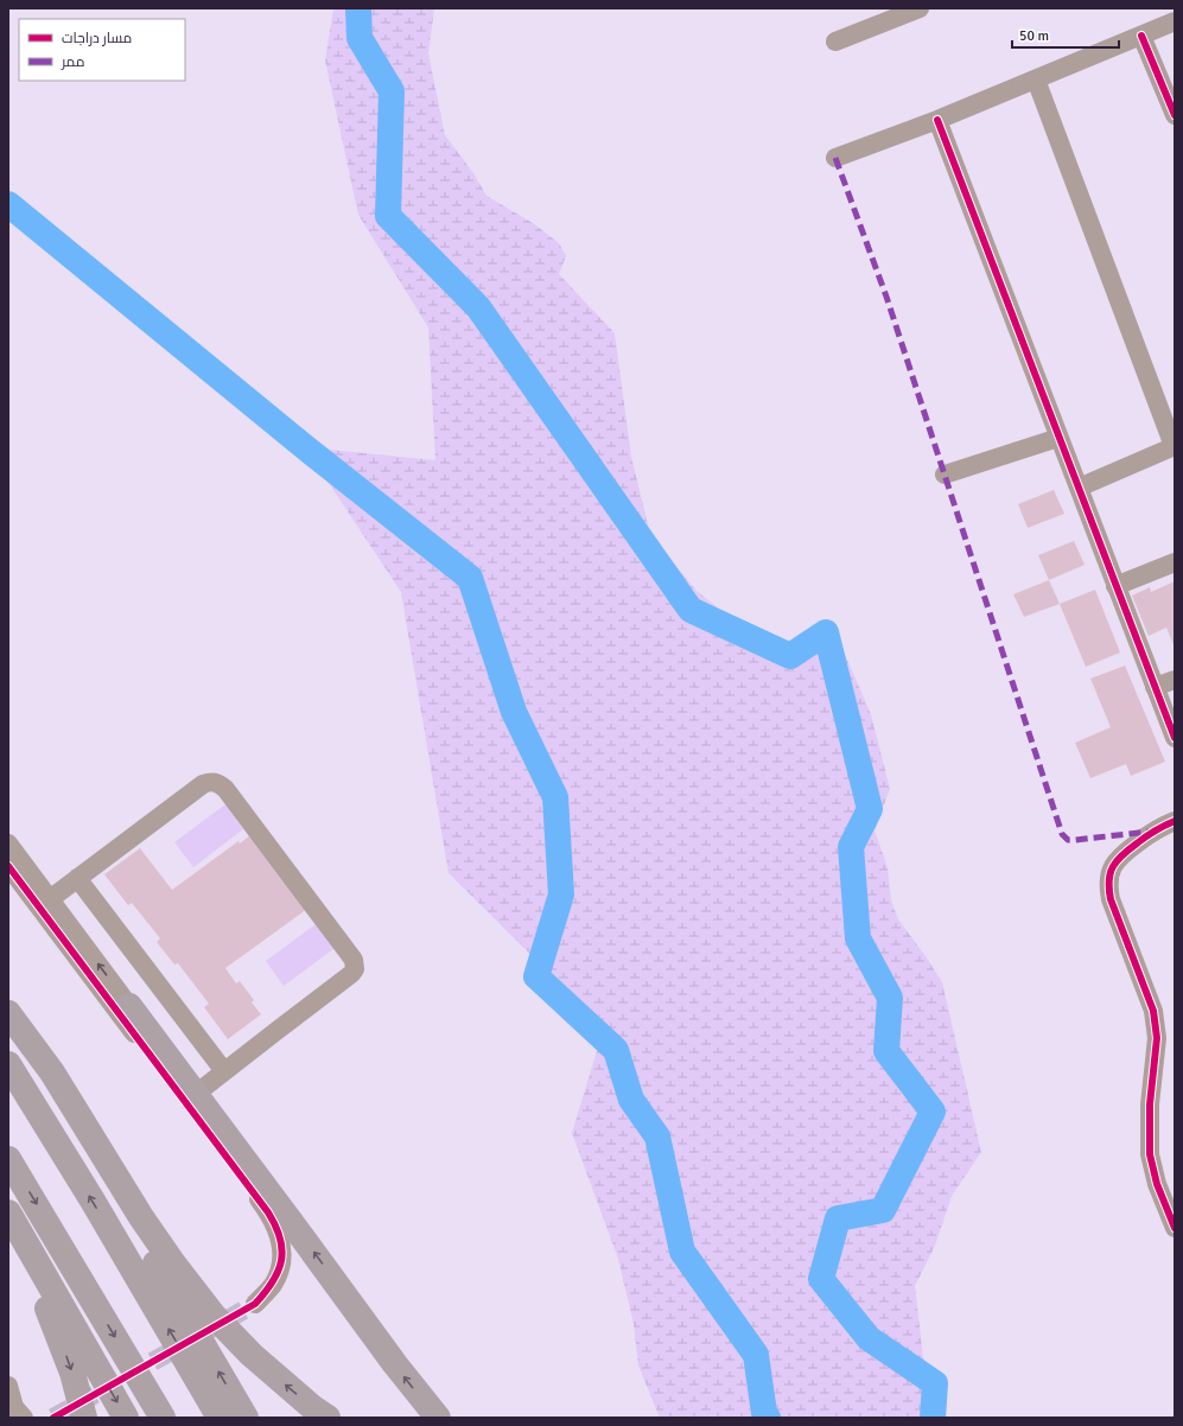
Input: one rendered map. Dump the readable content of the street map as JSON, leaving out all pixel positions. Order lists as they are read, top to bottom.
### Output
{
  "legend": ["مسار دراجات", "ممر"],
  "scale_bar": "50 m"
}
